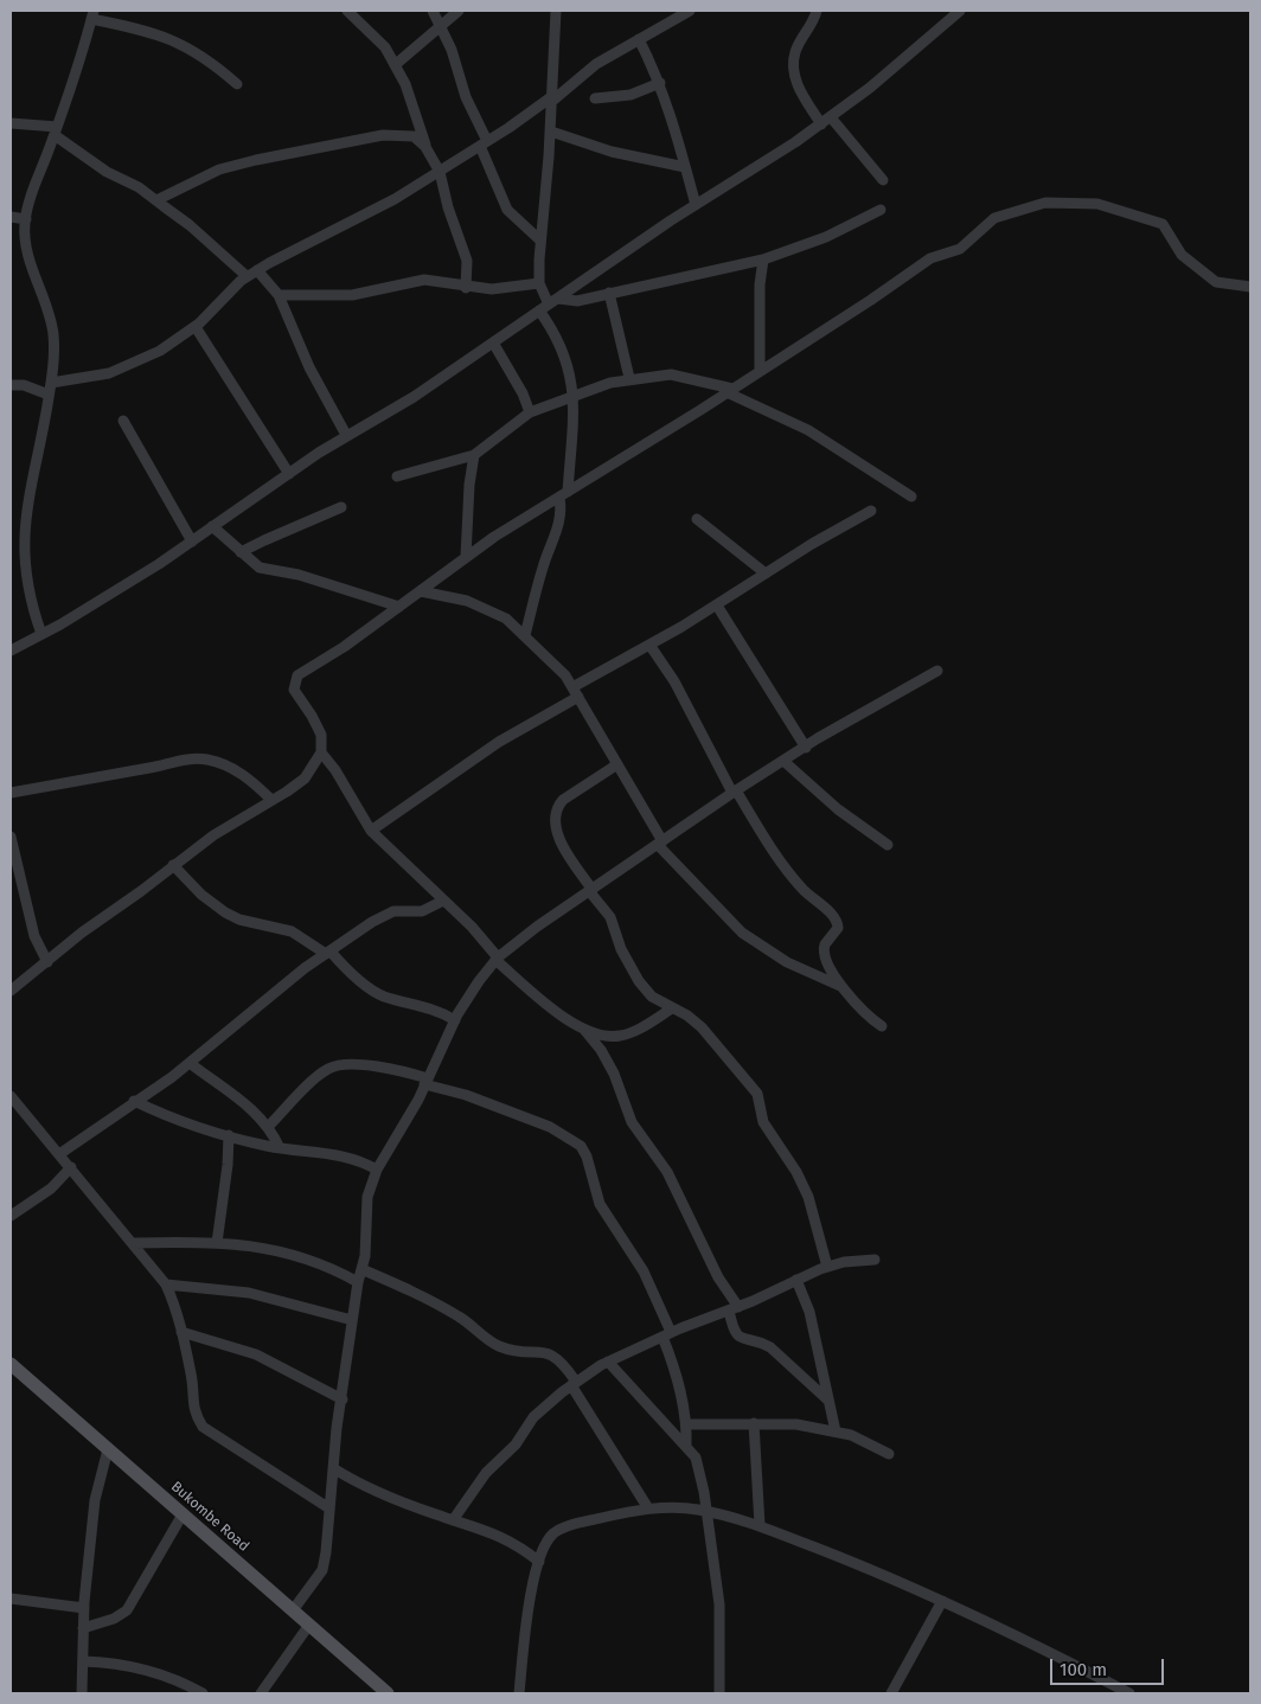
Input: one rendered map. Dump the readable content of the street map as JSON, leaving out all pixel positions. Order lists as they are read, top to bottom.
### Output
{
  "streets": {
    "main road": ["Bukombe Road"]
  },
  "scale_bar": "100 m"
}
